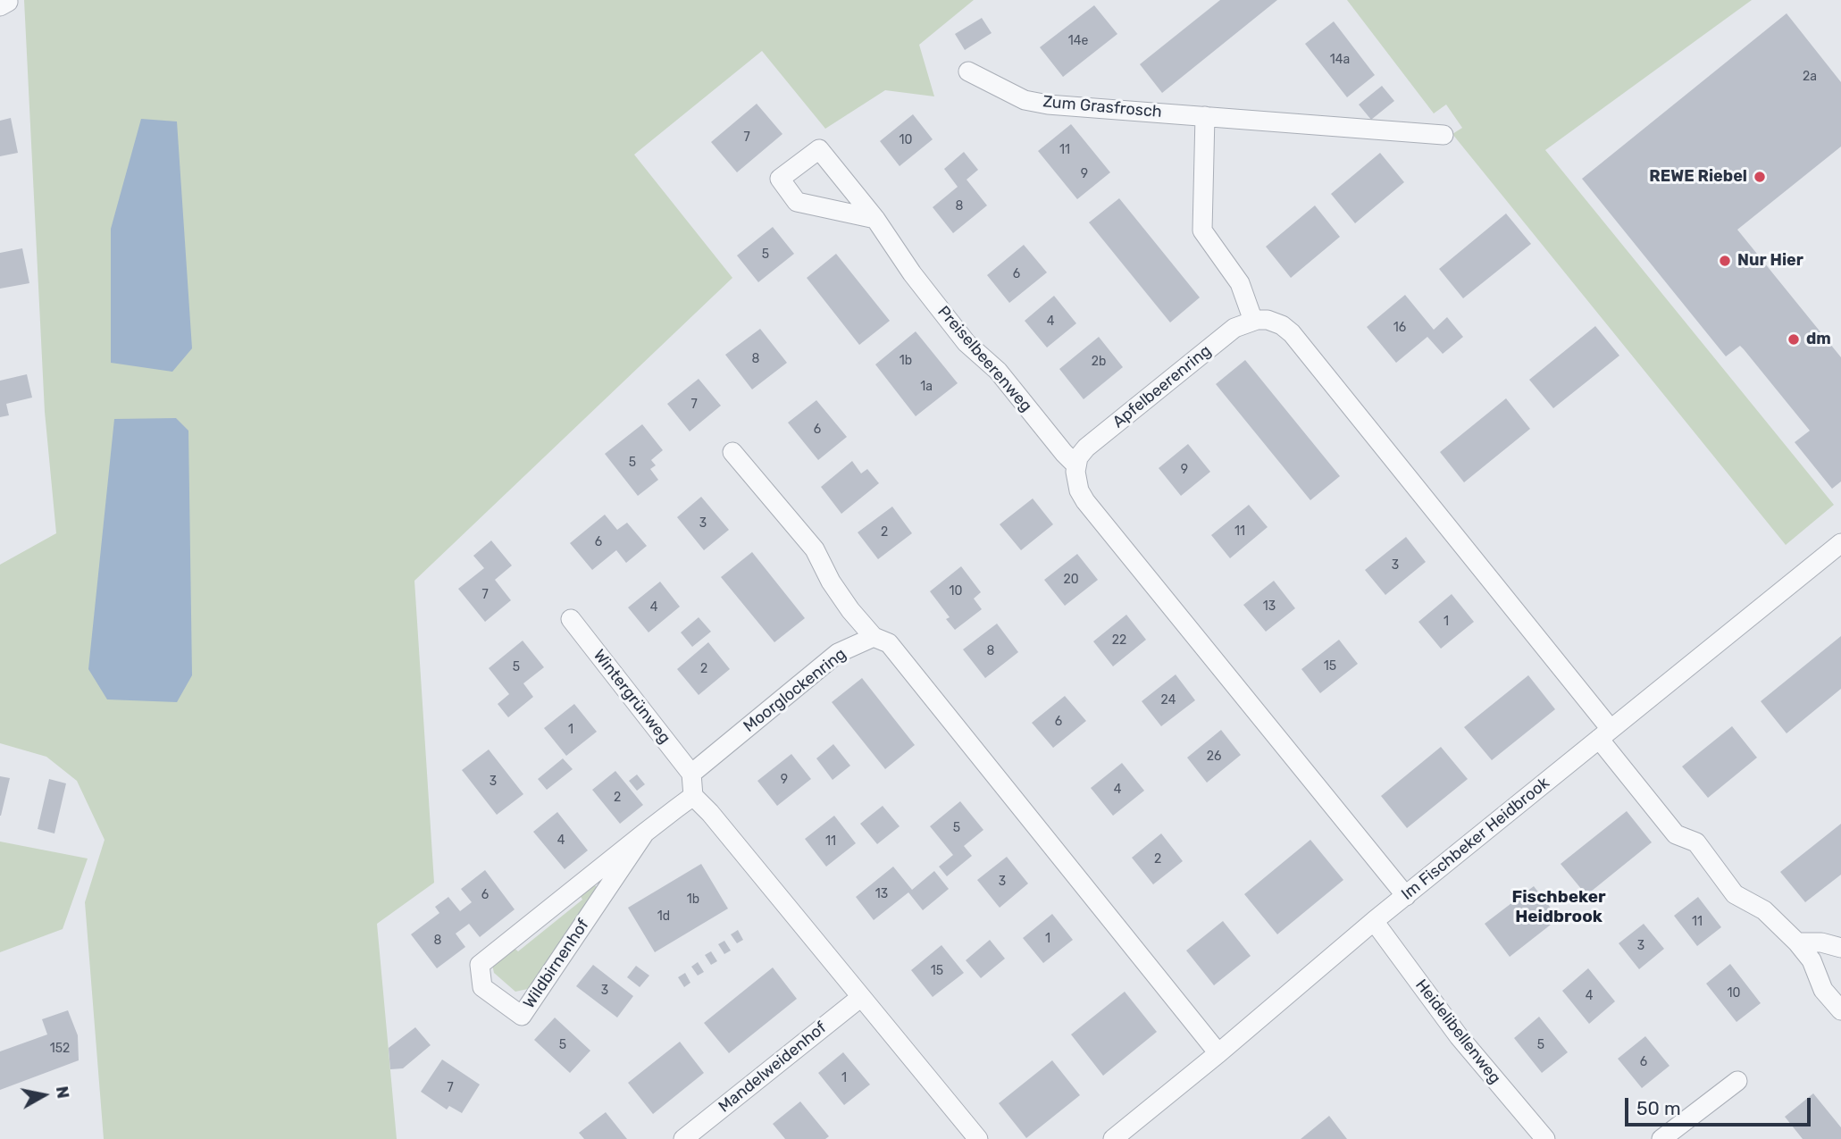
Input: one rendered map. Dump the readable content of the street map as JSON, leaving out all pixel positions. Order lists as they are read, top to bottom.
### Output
{
  "streets": {
    "street": [
      "Zum Grasfrosch",
      "Preiselbeerenweg",
      "Apfelbeerenring",
      "Moorglockenring",
      "Wintergrünweg",
      "Im Fischbeker Heidbrook",
      "Wildbirnenhof",
      "Heidelibellenweg",
      "Mandelweidenhof"
    ]
  },
  "crossings": [
    ["Preiselbeerenweg", "Apfelbeerenring"],
    ["Moorglockenring", "Wintergrünweg"],
    ["Im Fischbeker Heidbrook", "Heidelibellenweg"]
  ],
  "districts": ["Fischbeker Heidbrook"],
  "places": ["REWE Riebel", "Nur Hier", "dm"],
  "house_numbers": [
    "14e",
    "14a",
    "2a",
    "7",
    "10",
    "11",
    "9",
    "8",
    "5",
    "6",
    "4",
    "16",
    "8",
    "1b",
    "2b",
    "1a",
    "7",
    "6",
    "5",
    "9",
    "3",
    "11",
    "2",
    "6",
    "3",
    "20",
    "10",
    "7",
    "13",
    "4",
    "1",
    "22",
    "8",
    "15",
    "5",
    "2",
    "24",
    "6",
    "1",
    "26",
    "9",
    "3",
    "4",
    "2",
    "5",
    "4",
    "11",
    "2",
    "3",
    "13",
    "6",
    "1b",
    "1d",
    "11",
    "1",
    "8",
    "3",
    "15",
    "3",
    "10",
    "4",
    "5",
    "5",
    "152",
    "6",
    "1",
    "7"
  ],
  "scale_bar": "50 m",
  "north": "right"
}
